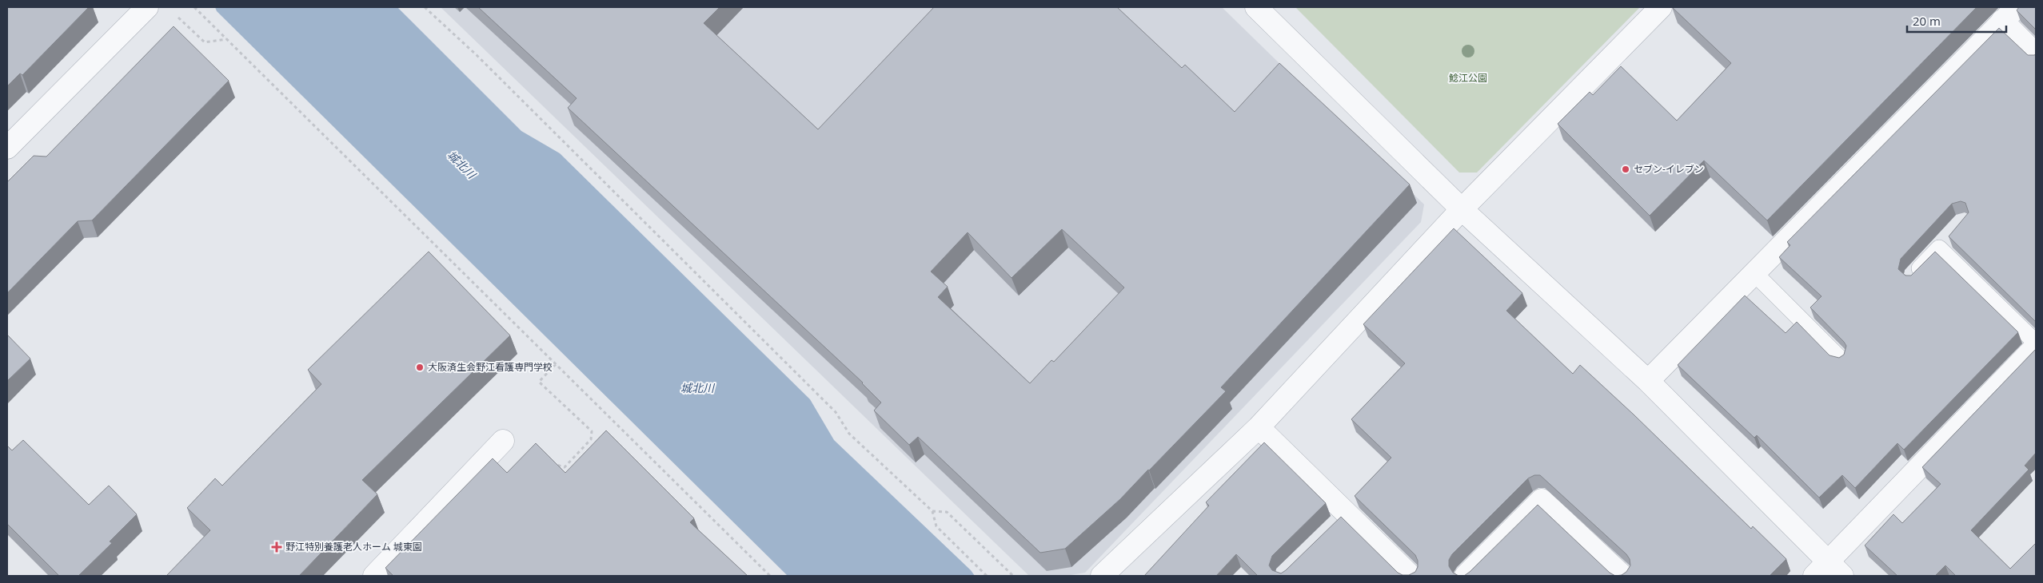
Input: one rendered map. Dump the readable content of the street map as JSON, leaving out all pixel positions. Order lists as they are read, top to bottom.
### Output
{
  "water": ["城北川"],
  "parks": ["鯰江公園"],
  "places": {
    "other": ["セブン-イレブン", "大阪済生会野江看護専門学校"],
    "health": ["野江特別養護老人ホーム 城東園"]
  },
  "scale_bar": "20 m"
}
